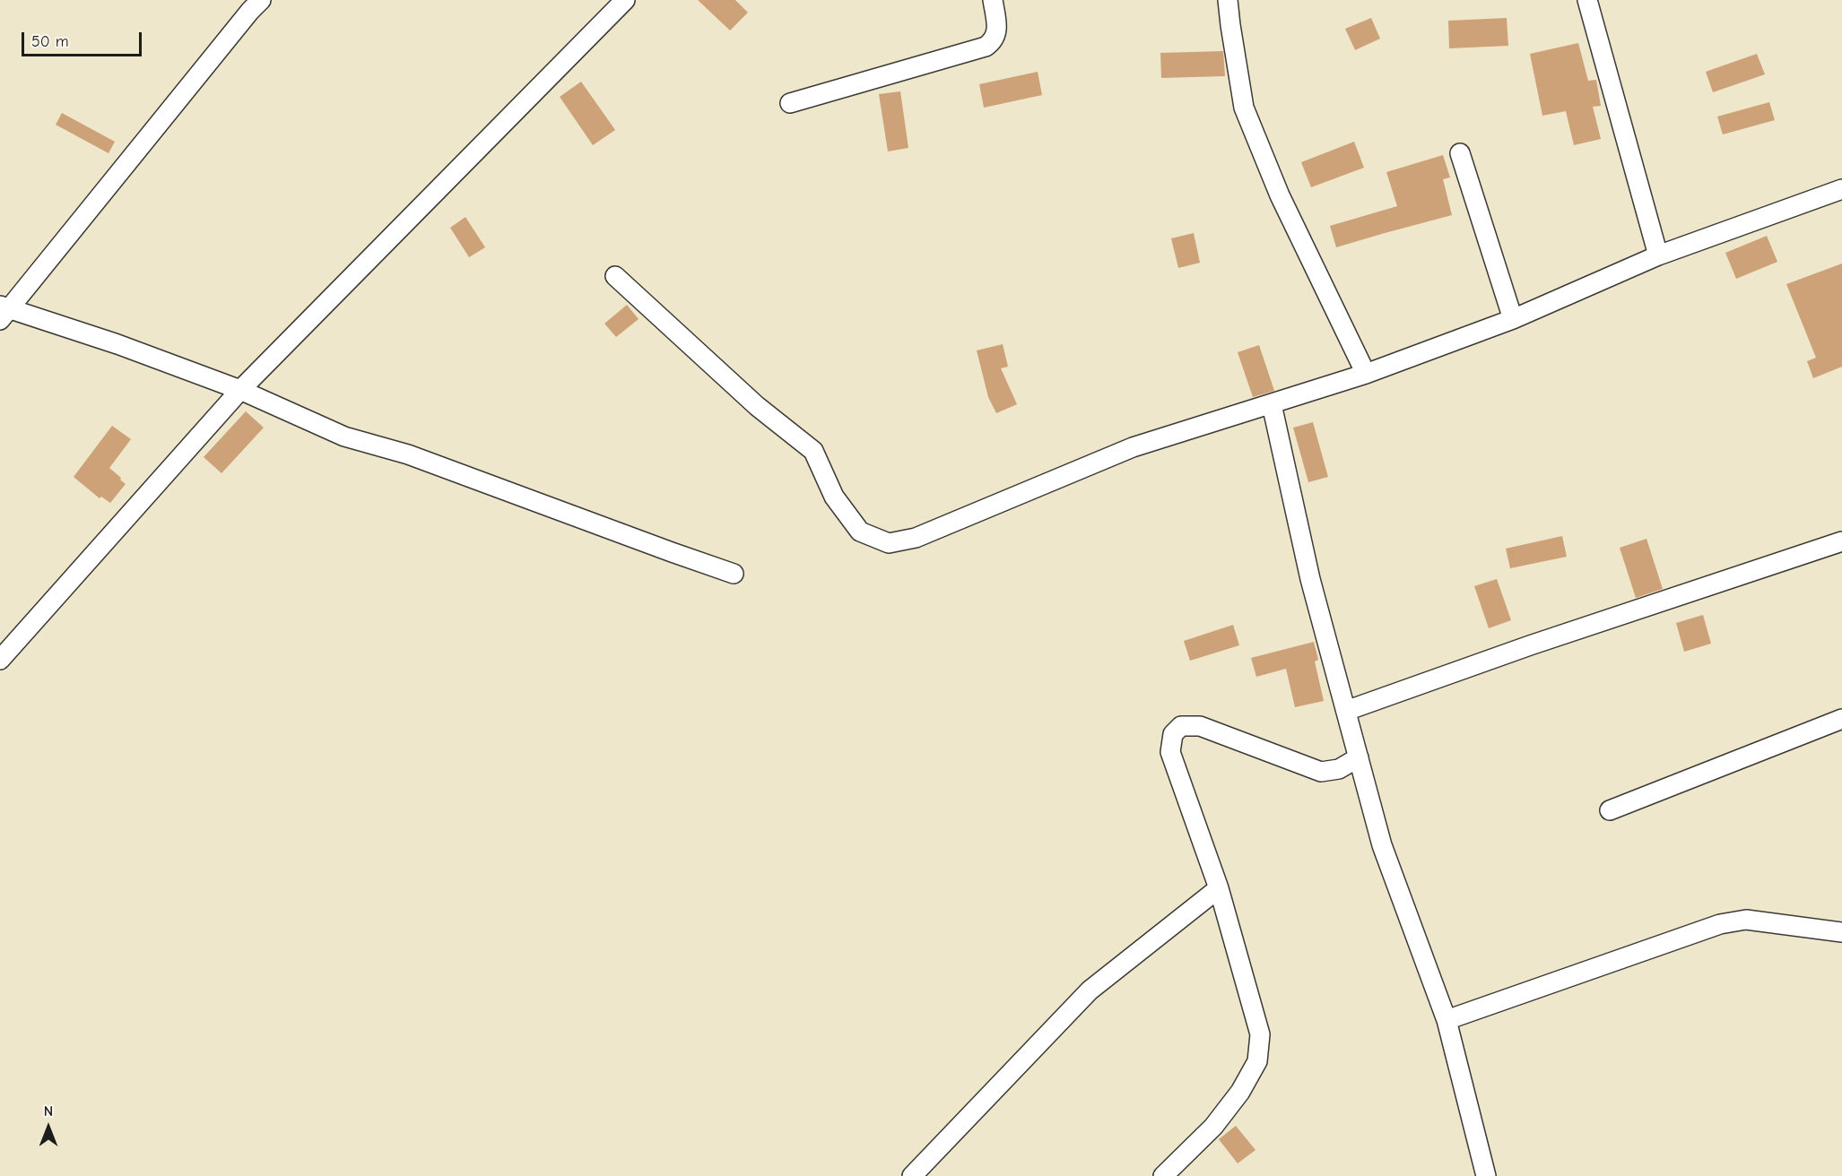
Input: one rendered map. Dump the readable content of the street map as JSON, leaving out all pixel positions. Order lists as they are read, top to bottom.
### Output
{
  "scale_bar": "50 m",
  "north": "top"
}
